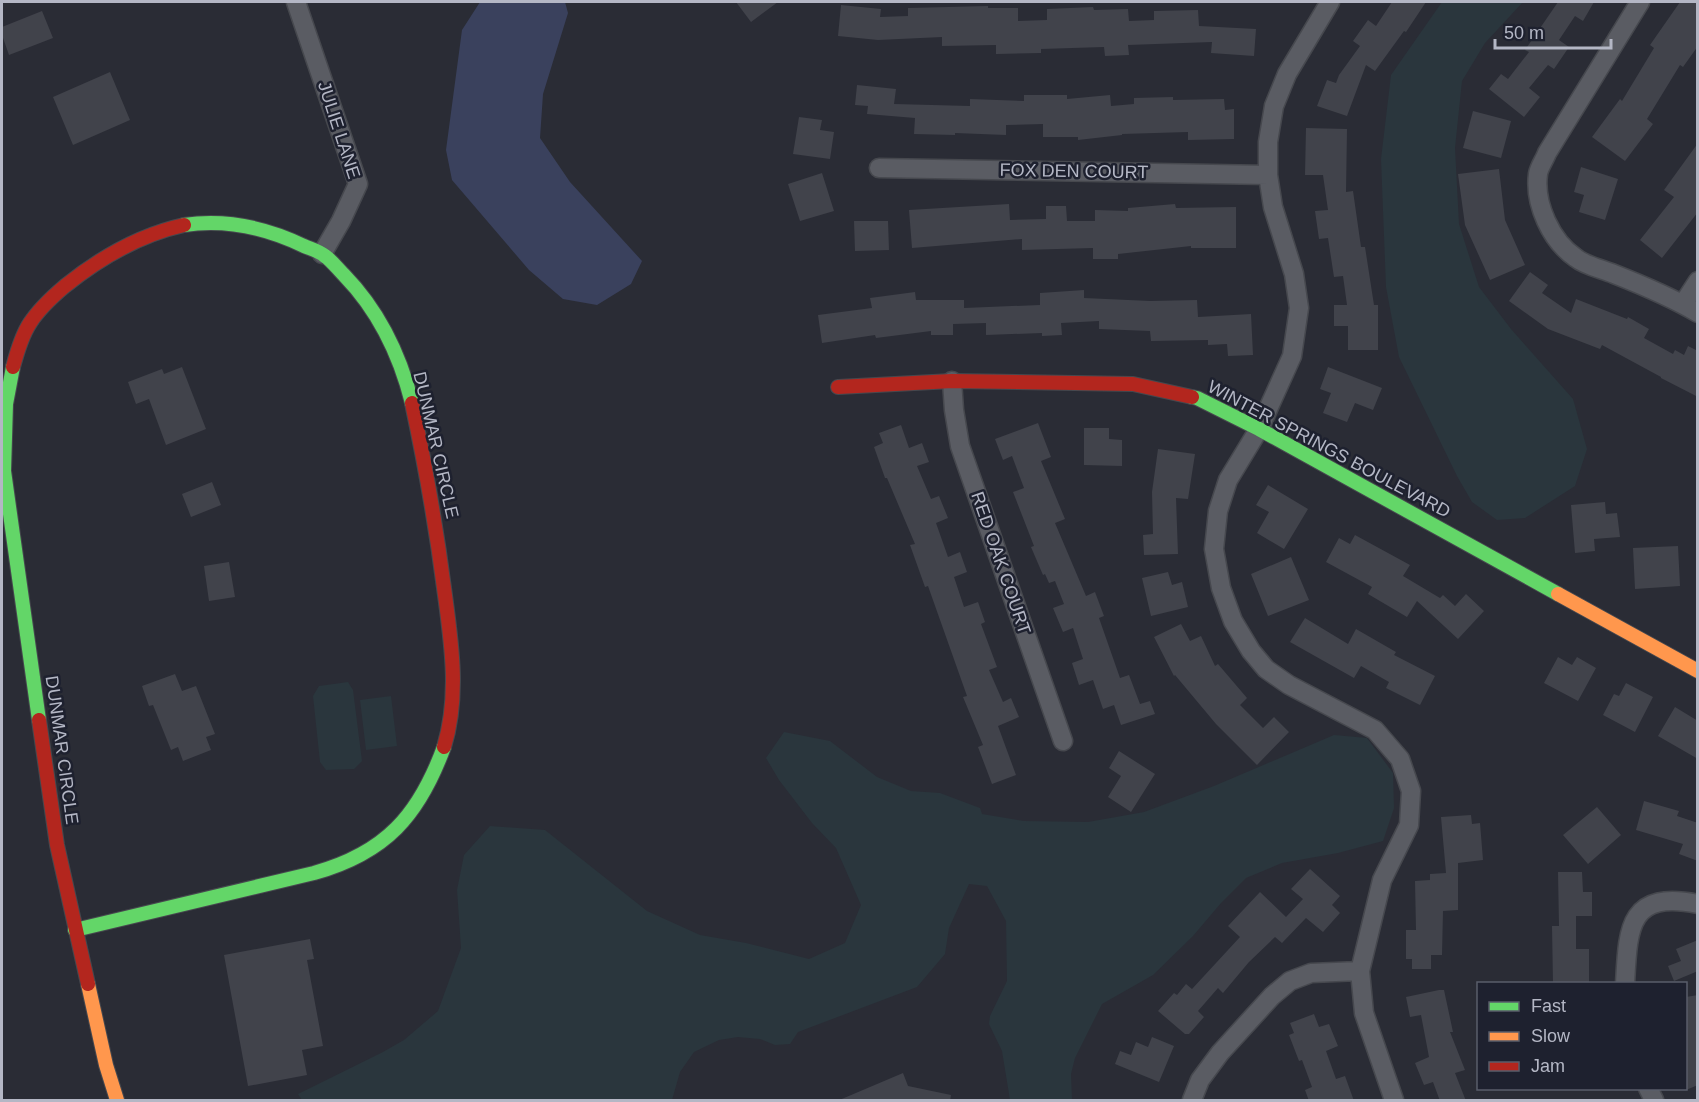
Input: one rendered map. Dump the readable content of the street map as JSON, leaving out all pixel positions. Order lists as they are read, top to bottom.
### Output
{
  "streets": {
    "street": [
      "JULIE LANE",
      "FOX DEN COURT",
      "DUNMAR CIRCLE",
      "WINTER SPRINGS BOULEVARD",
      "RED OAK COURT"
    ]
  },
  "crossings": [
    ["JULIE LANE", "DUNMAR CIRCLE"],
    ["WINTER SPRINGS BOULEVARD", "RED OAK COURT"]
  ],
  "legend": ["Fast", "Slow", "Jam"],
  "scale_bar": "50 m"
}
